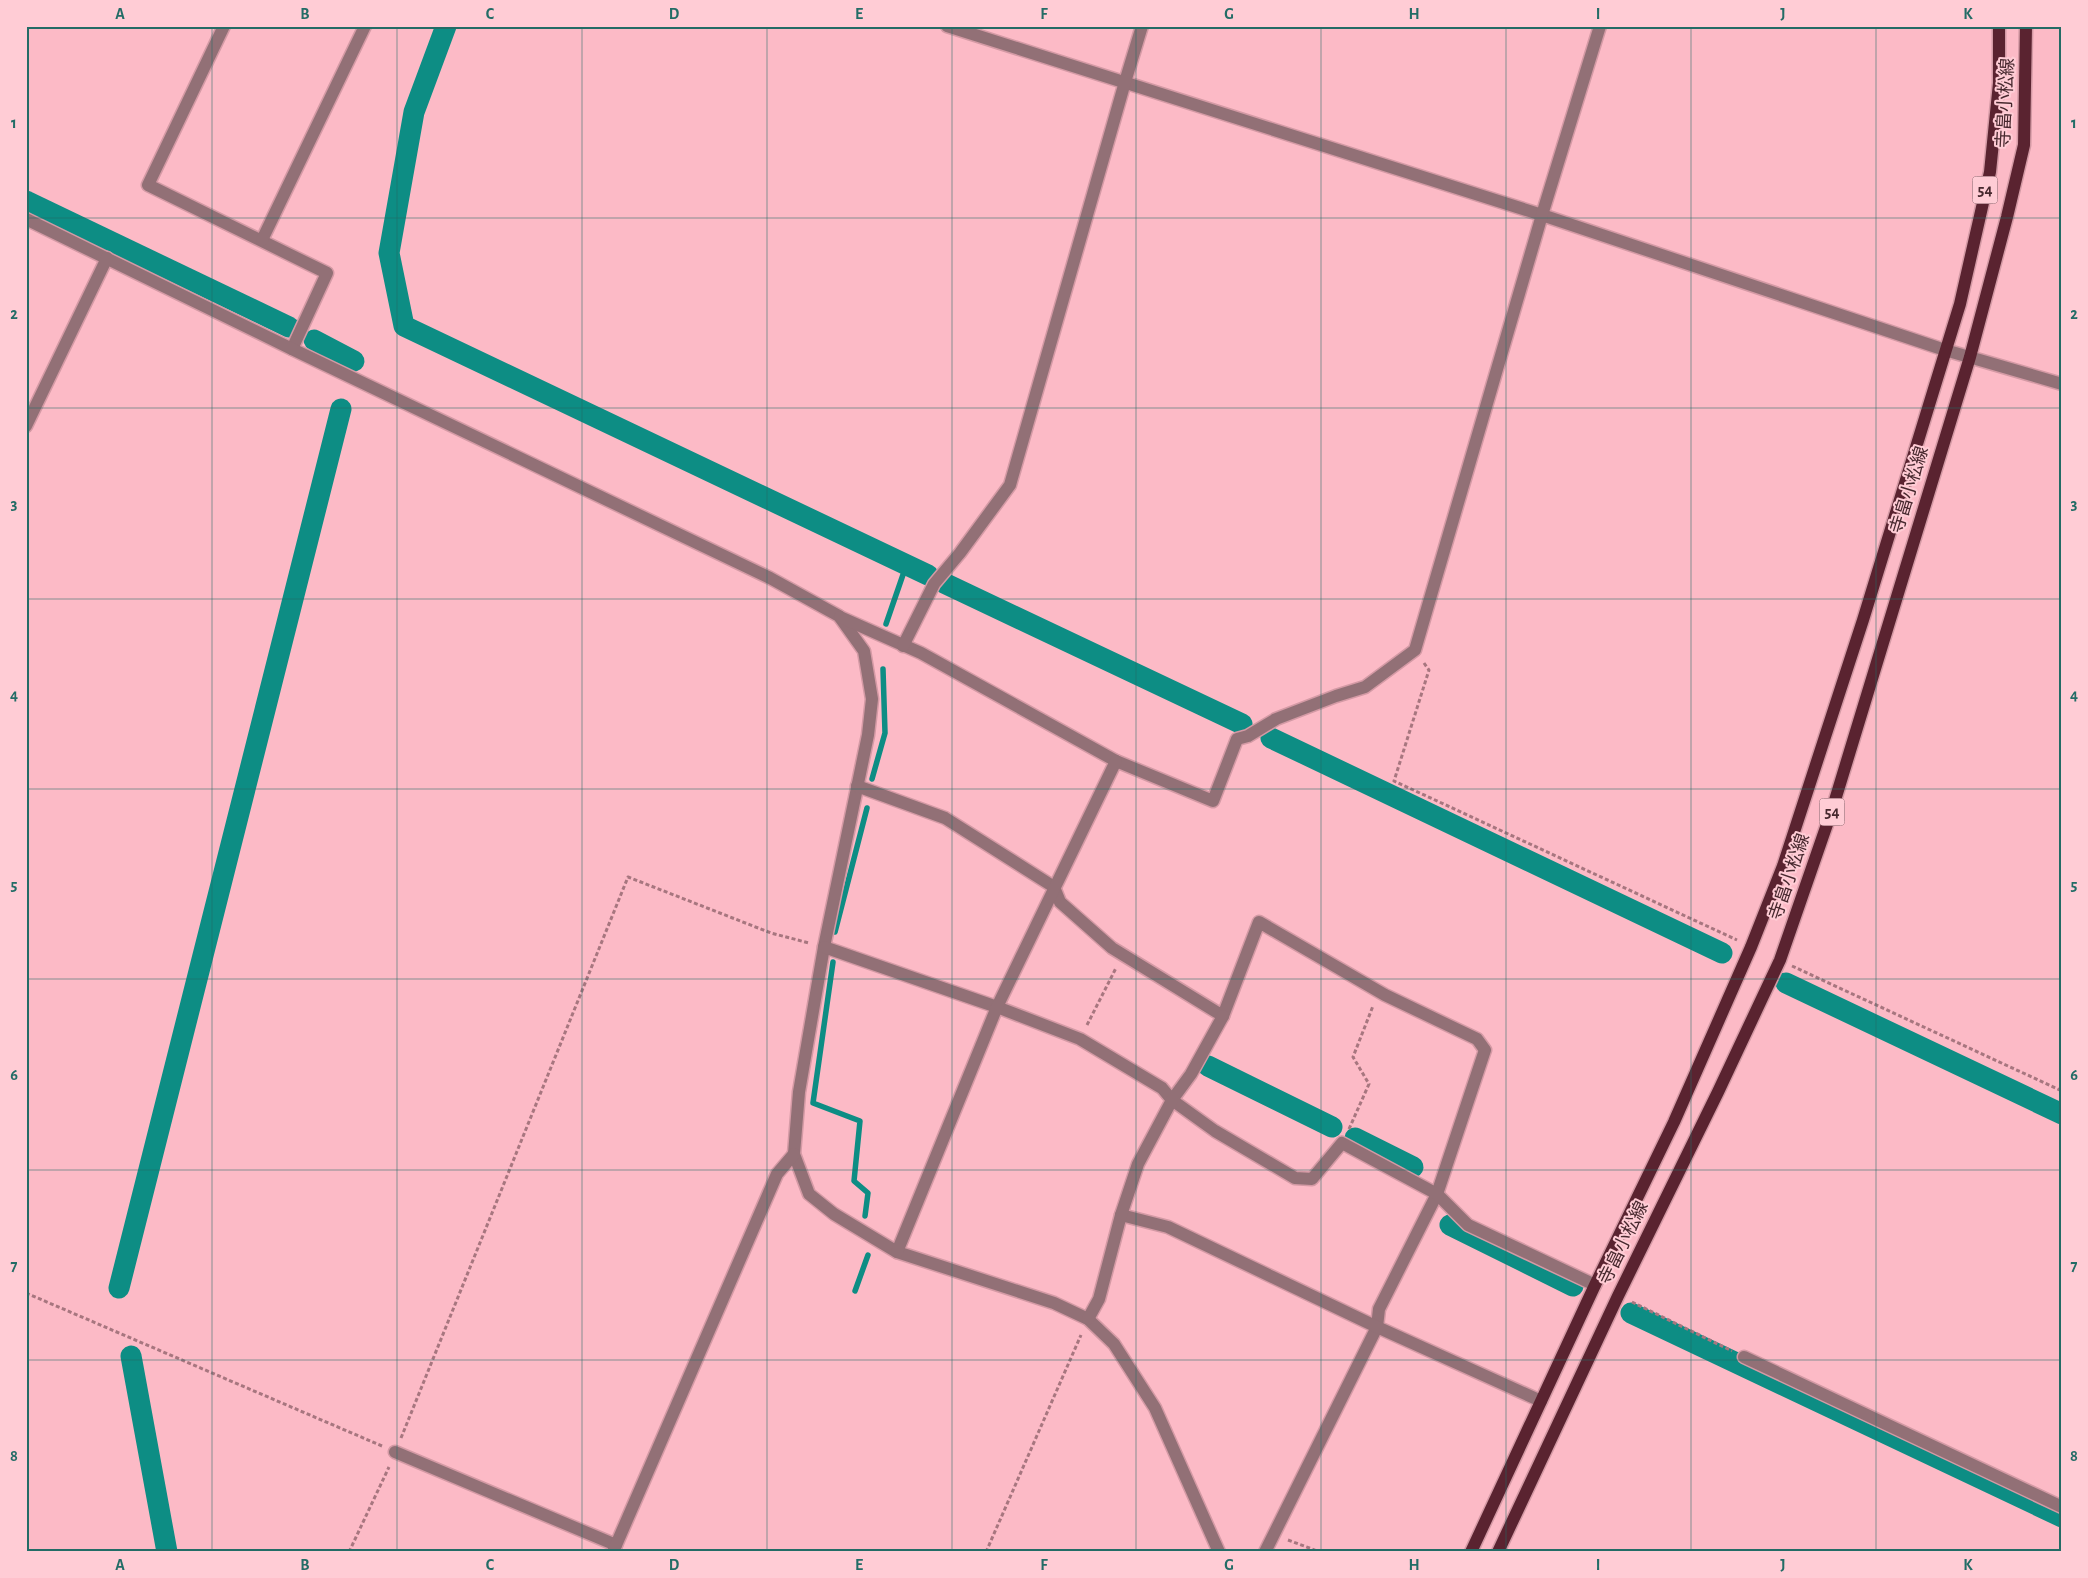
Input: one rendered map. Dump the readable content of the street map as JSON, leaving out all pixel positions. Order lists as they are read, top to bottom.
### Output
{
  "streets": {
    "main road": ["寺畠小松線", "54"]
  },
  "grid": {
    "columns": [
      "A",
      "B",
      "C",
      "D",
      "E",
      "F",
      "G",
      "H",
      "I",
      "J",
      "K"
    ],
    "rows": [
      "1",
      "2",
      "3",
      "4",
      "5",
      "6",
      "7",
      "8"
    ]
  }
}
